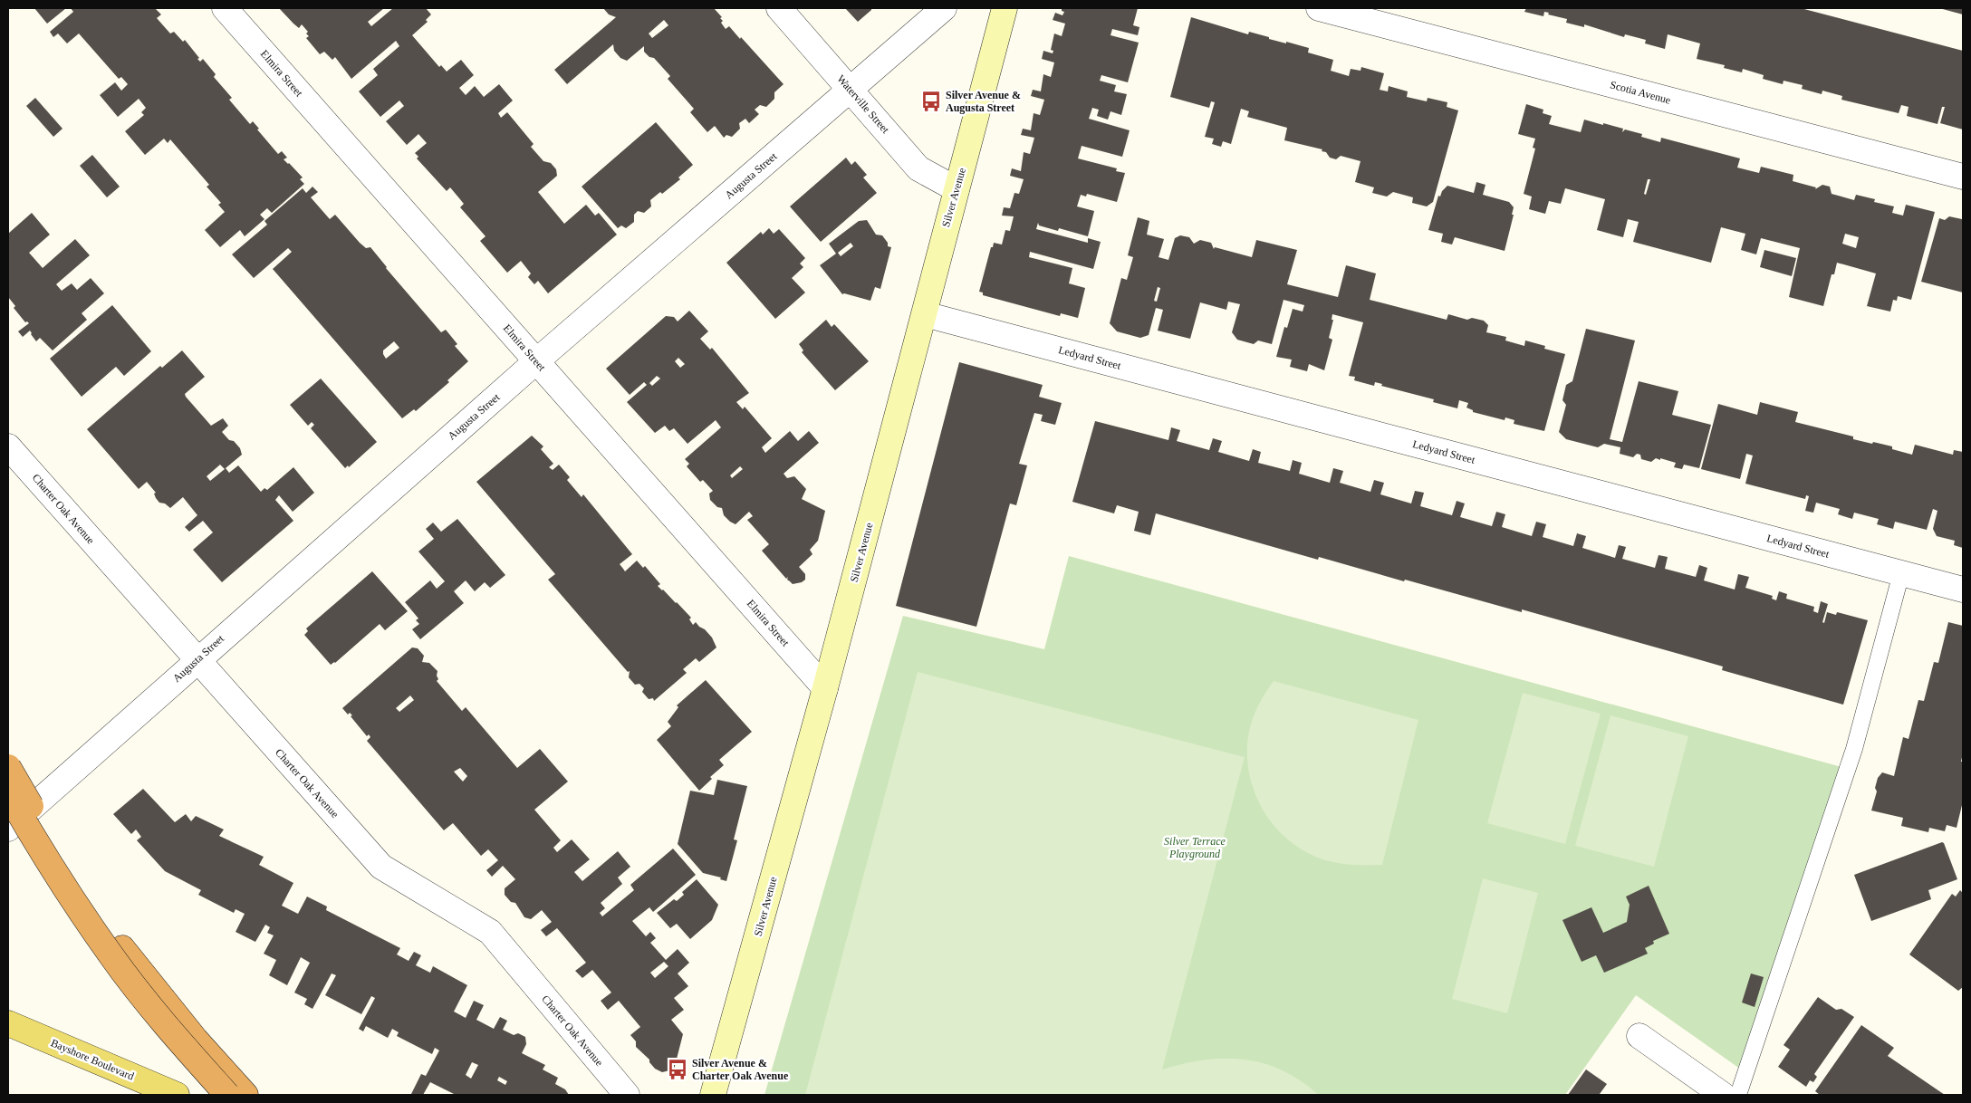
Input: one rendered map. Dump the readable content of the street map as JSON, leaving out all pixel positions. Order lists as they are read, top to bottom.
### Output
{
  "streets": {
    "main road": ["Bayshore Boulevard"],
    "street": [
      "Elmira Street",
      "Scotia Avenue",
      "Waterville Street",
      "Augusta Street",
      "Silver Avenue",
      "Ledyard Street",
      "Charter Oak Avenue"
    ]
  },
  "crossings": [
    ["Elmira Street", "Augusta Street"],
    ["Elmira Street", "Silver Avenue"],
    ["Waterville Street", "Augusta Street"],
    ["Waterville Street", "Silver Avenue"],
    ["Augusta Street", "Charter Oak Avenue"],
    ["Silver Avenue", "Ledyard Street"]
  ],
  "parks": ["Silver Terrace Playground"],
  "places": {
    "bus stop": ["Silver Avenue & Augusta Street", "Silver Avenue & Charter Oak Avenue"]
  }
}
